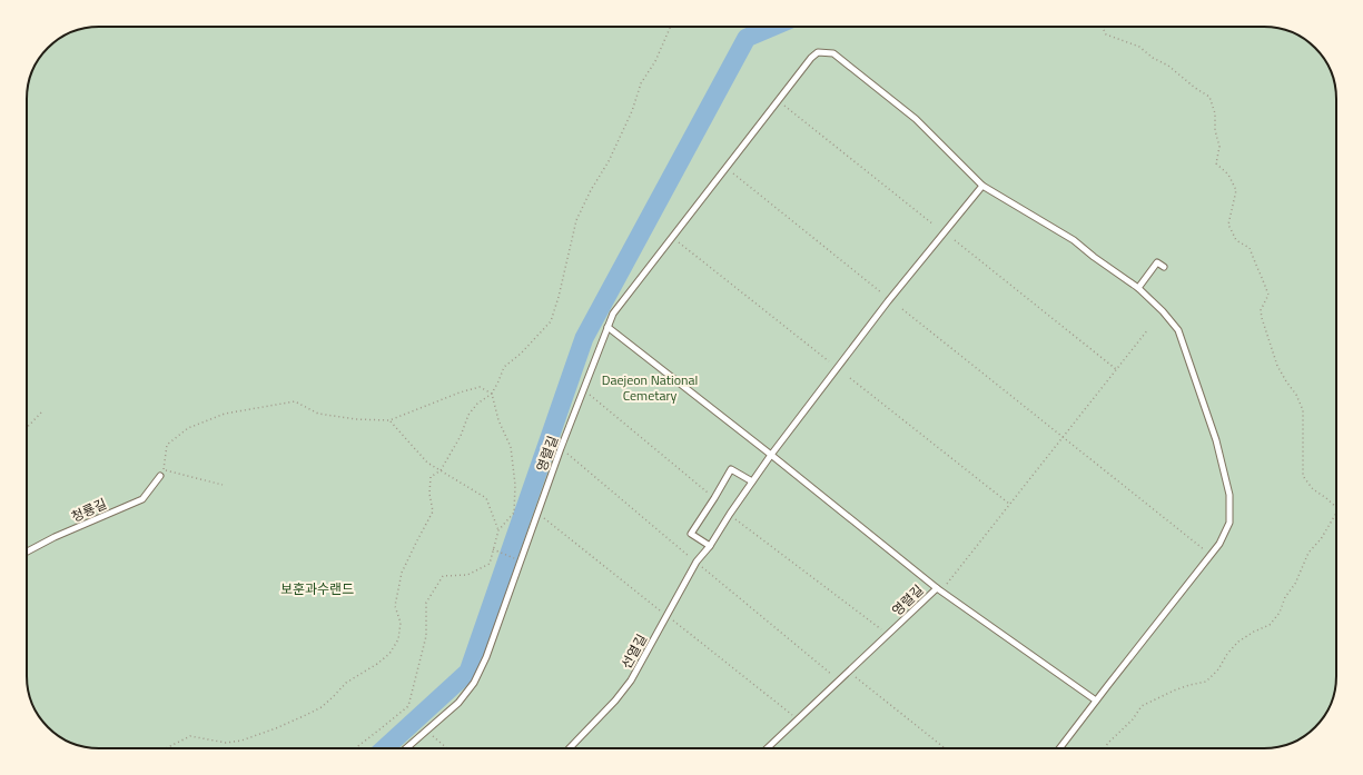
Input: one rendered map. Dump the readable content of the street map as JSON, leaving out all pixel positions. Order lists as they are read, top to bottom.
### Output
{
  "streets": {
    "lane": ["영렬길", "청룡길", "선열길"]
  },
  "parks": ["Daejeon National Cemetary", "보훈과수랜드"]
}
